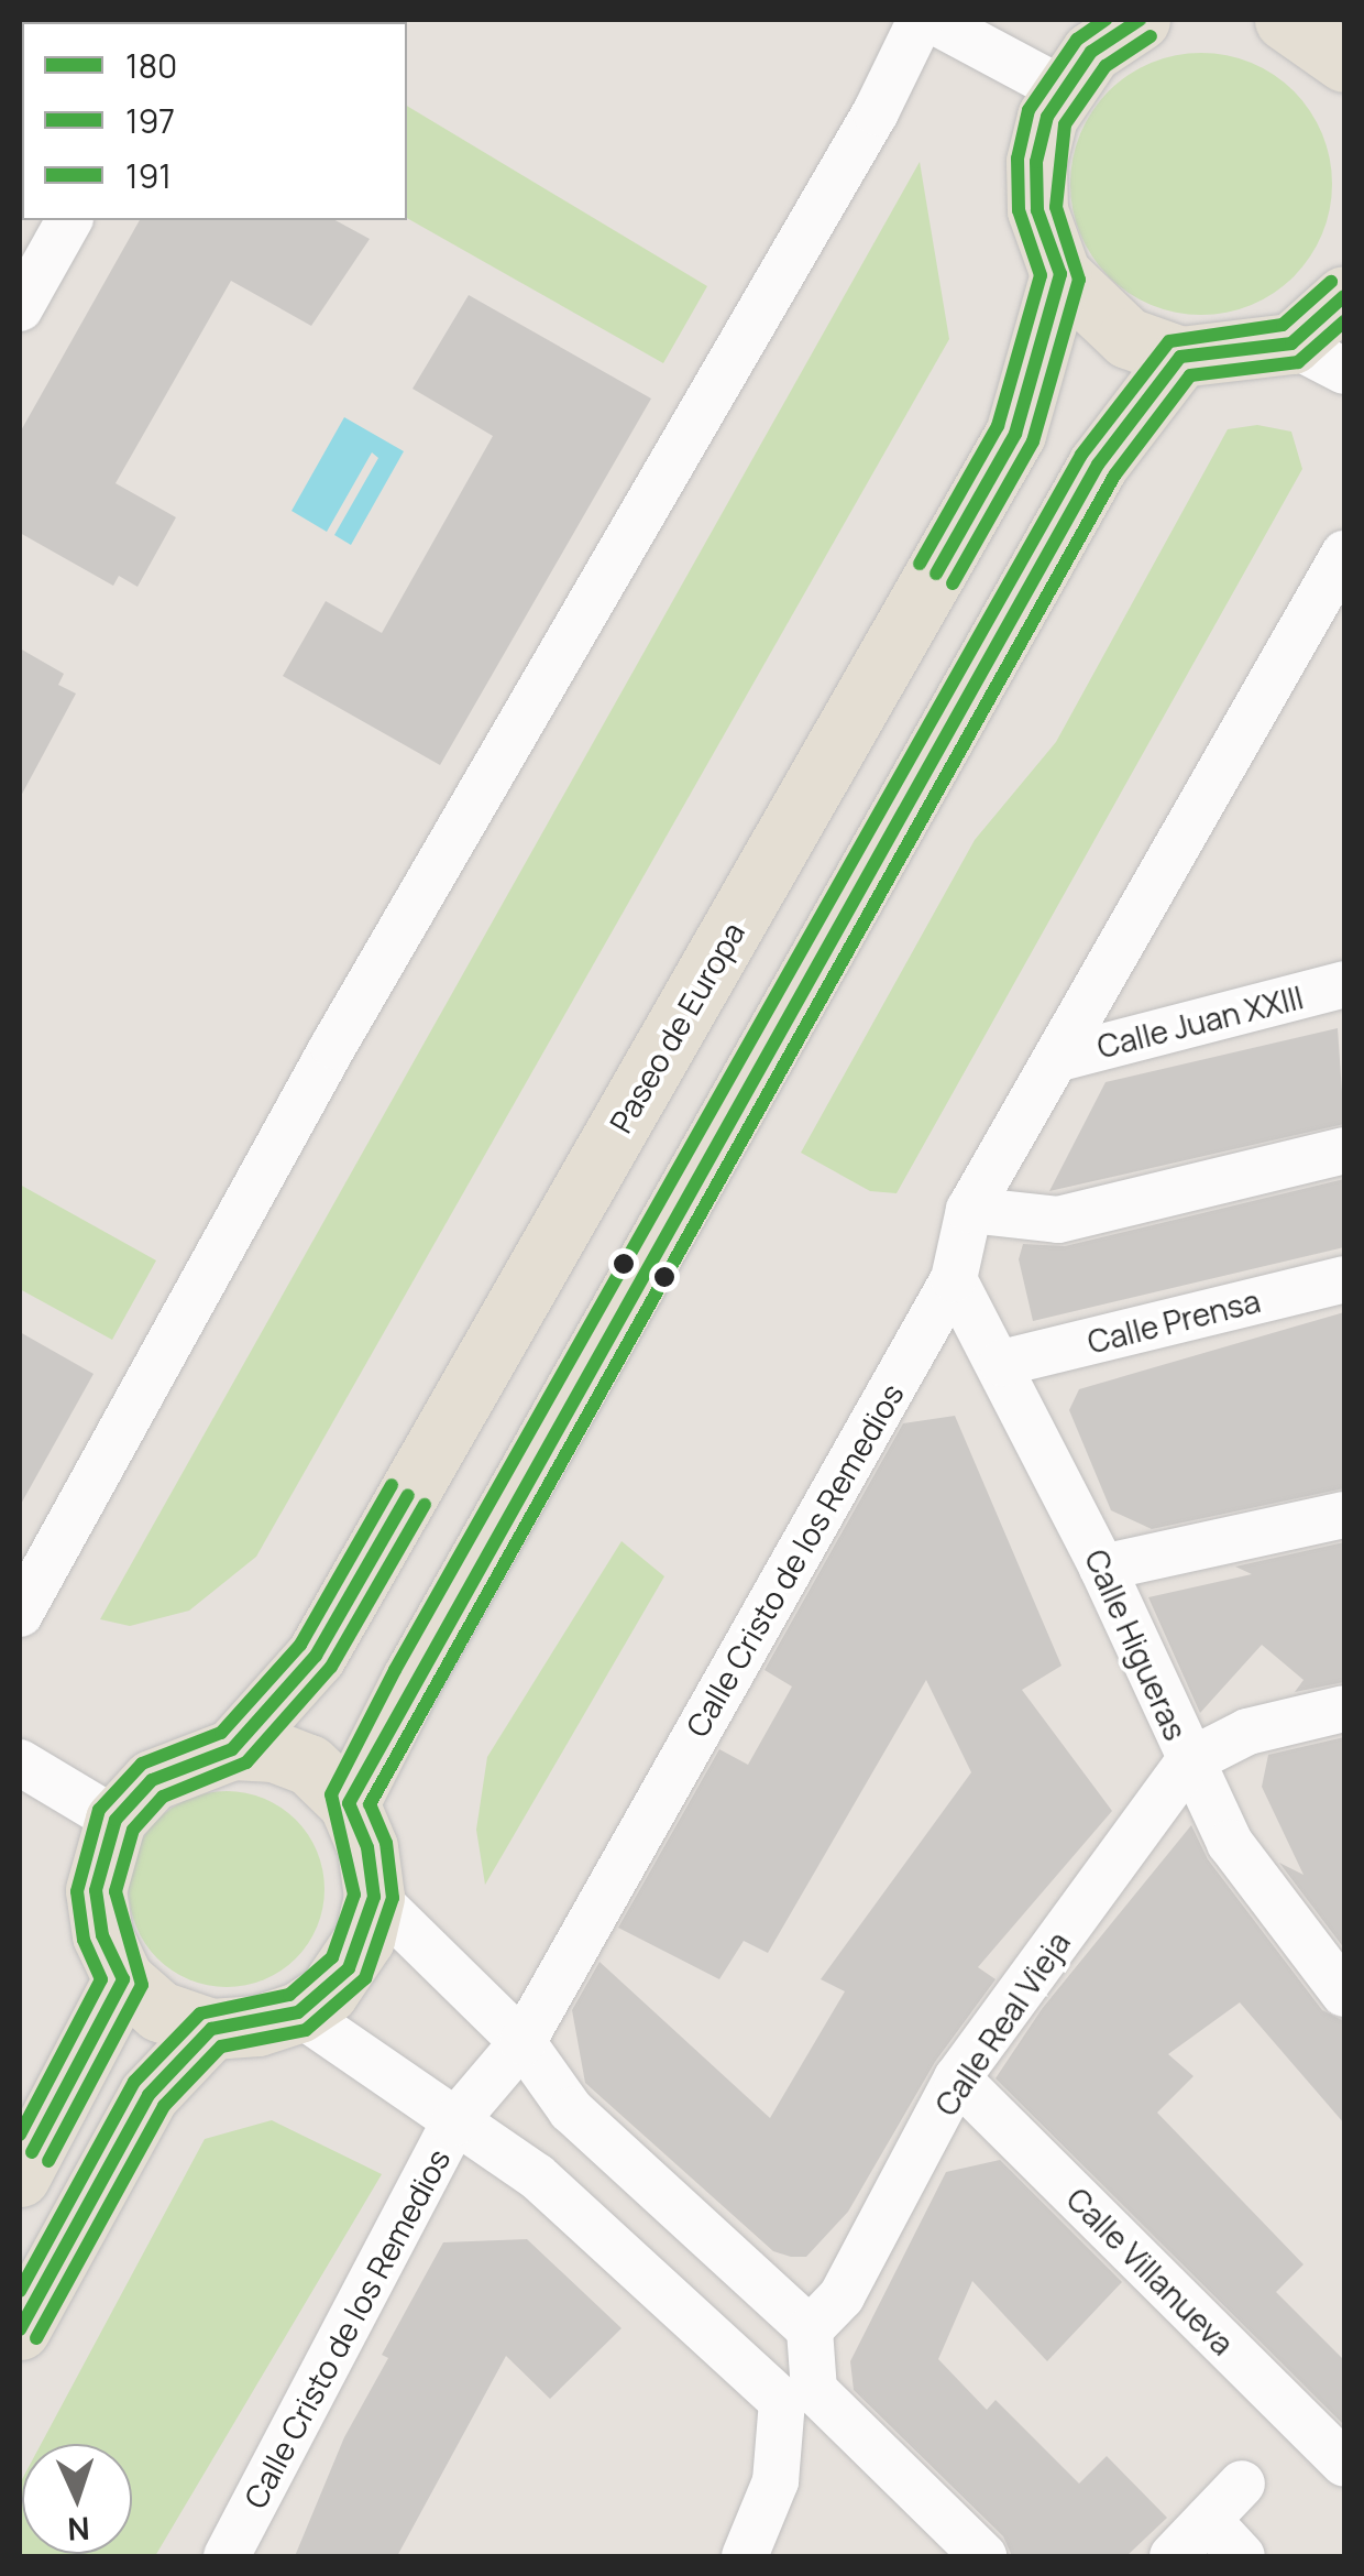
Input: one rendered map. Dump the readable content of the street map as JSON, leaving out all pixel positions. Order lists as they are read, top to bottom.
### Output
{
  "streets": {
    "main road": ["Paseo de Europa"],
    "street": [
      "Calle Juan XXIII",
      "Calle Prensa",
      "Calle Cristo de los Remedios",
      "Calle Higueras",
      "Calle Real Vieja",
      "Calle Villanueva"
    ]
  },
  "crossings": [
    ["Calle Juan XXIII", "Calle Cristo de los Remedios"],
    ["Calle Prensa", "Calle Higueras"],
    ["Calle Cristo de los Remedios", "Calle Higueras"],
    ["Calle Higueras", "Calle Real Vieja"],
    ["Calle Real Vieja", "Calle Villanueva"]
  ],
  "lines": ["transit line 180", "transit line 191", "transit line 197"],
  "legend": ["180", "197", "191"],
  "north": "bottom"
}
